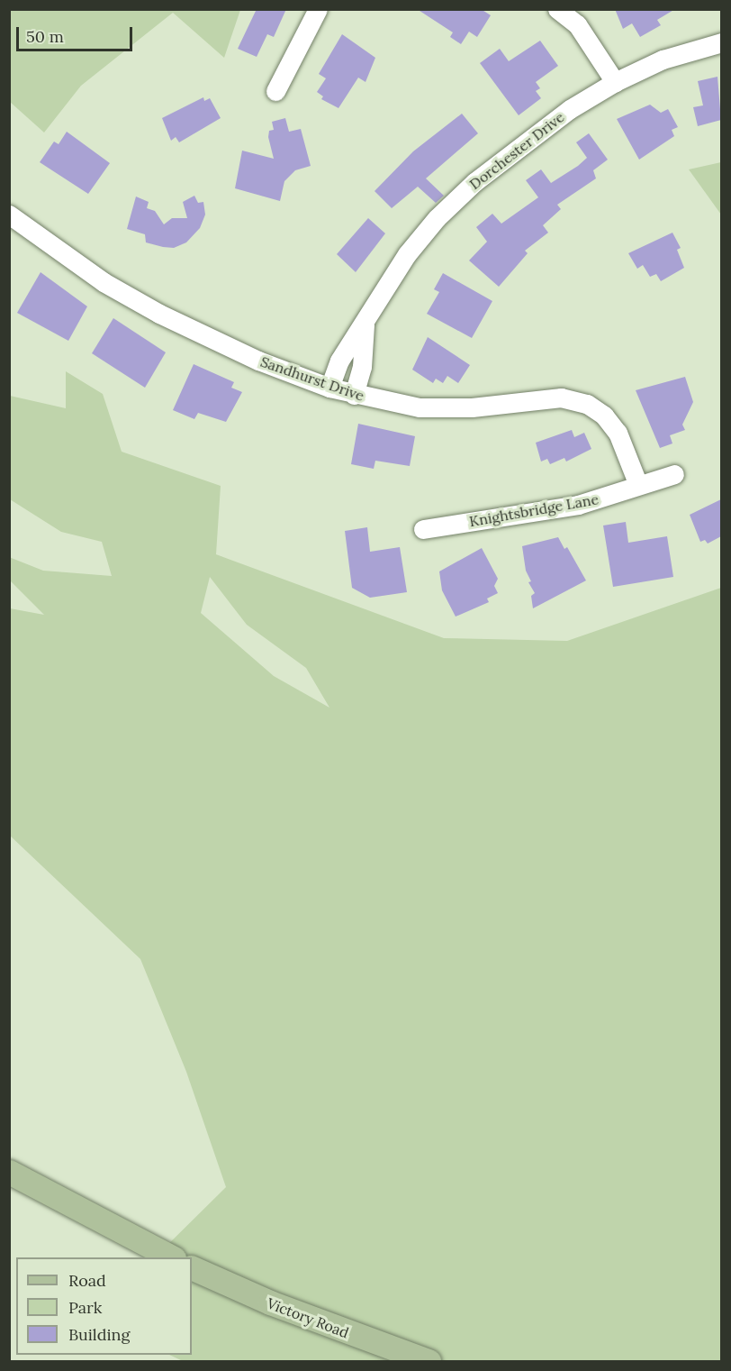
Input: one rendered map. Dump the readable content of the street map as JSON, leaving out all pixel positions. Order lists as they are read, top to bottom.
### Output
{
  "streets": {
    "main road": ["Victory Road"],
    "street": ["Dorchester Drive", "Sandhurst Drive", "Knightsbridge Lane"]
  },
  "crossings": [
    ["Dorchester Drive", "Sandhurst Drive"],
    ["Sandhurst Drive", "Knightsbridge Lane"]
  ],
  "legend": ["Road", "Park", "Building"],
  "scale_bar": "50 m"
}
